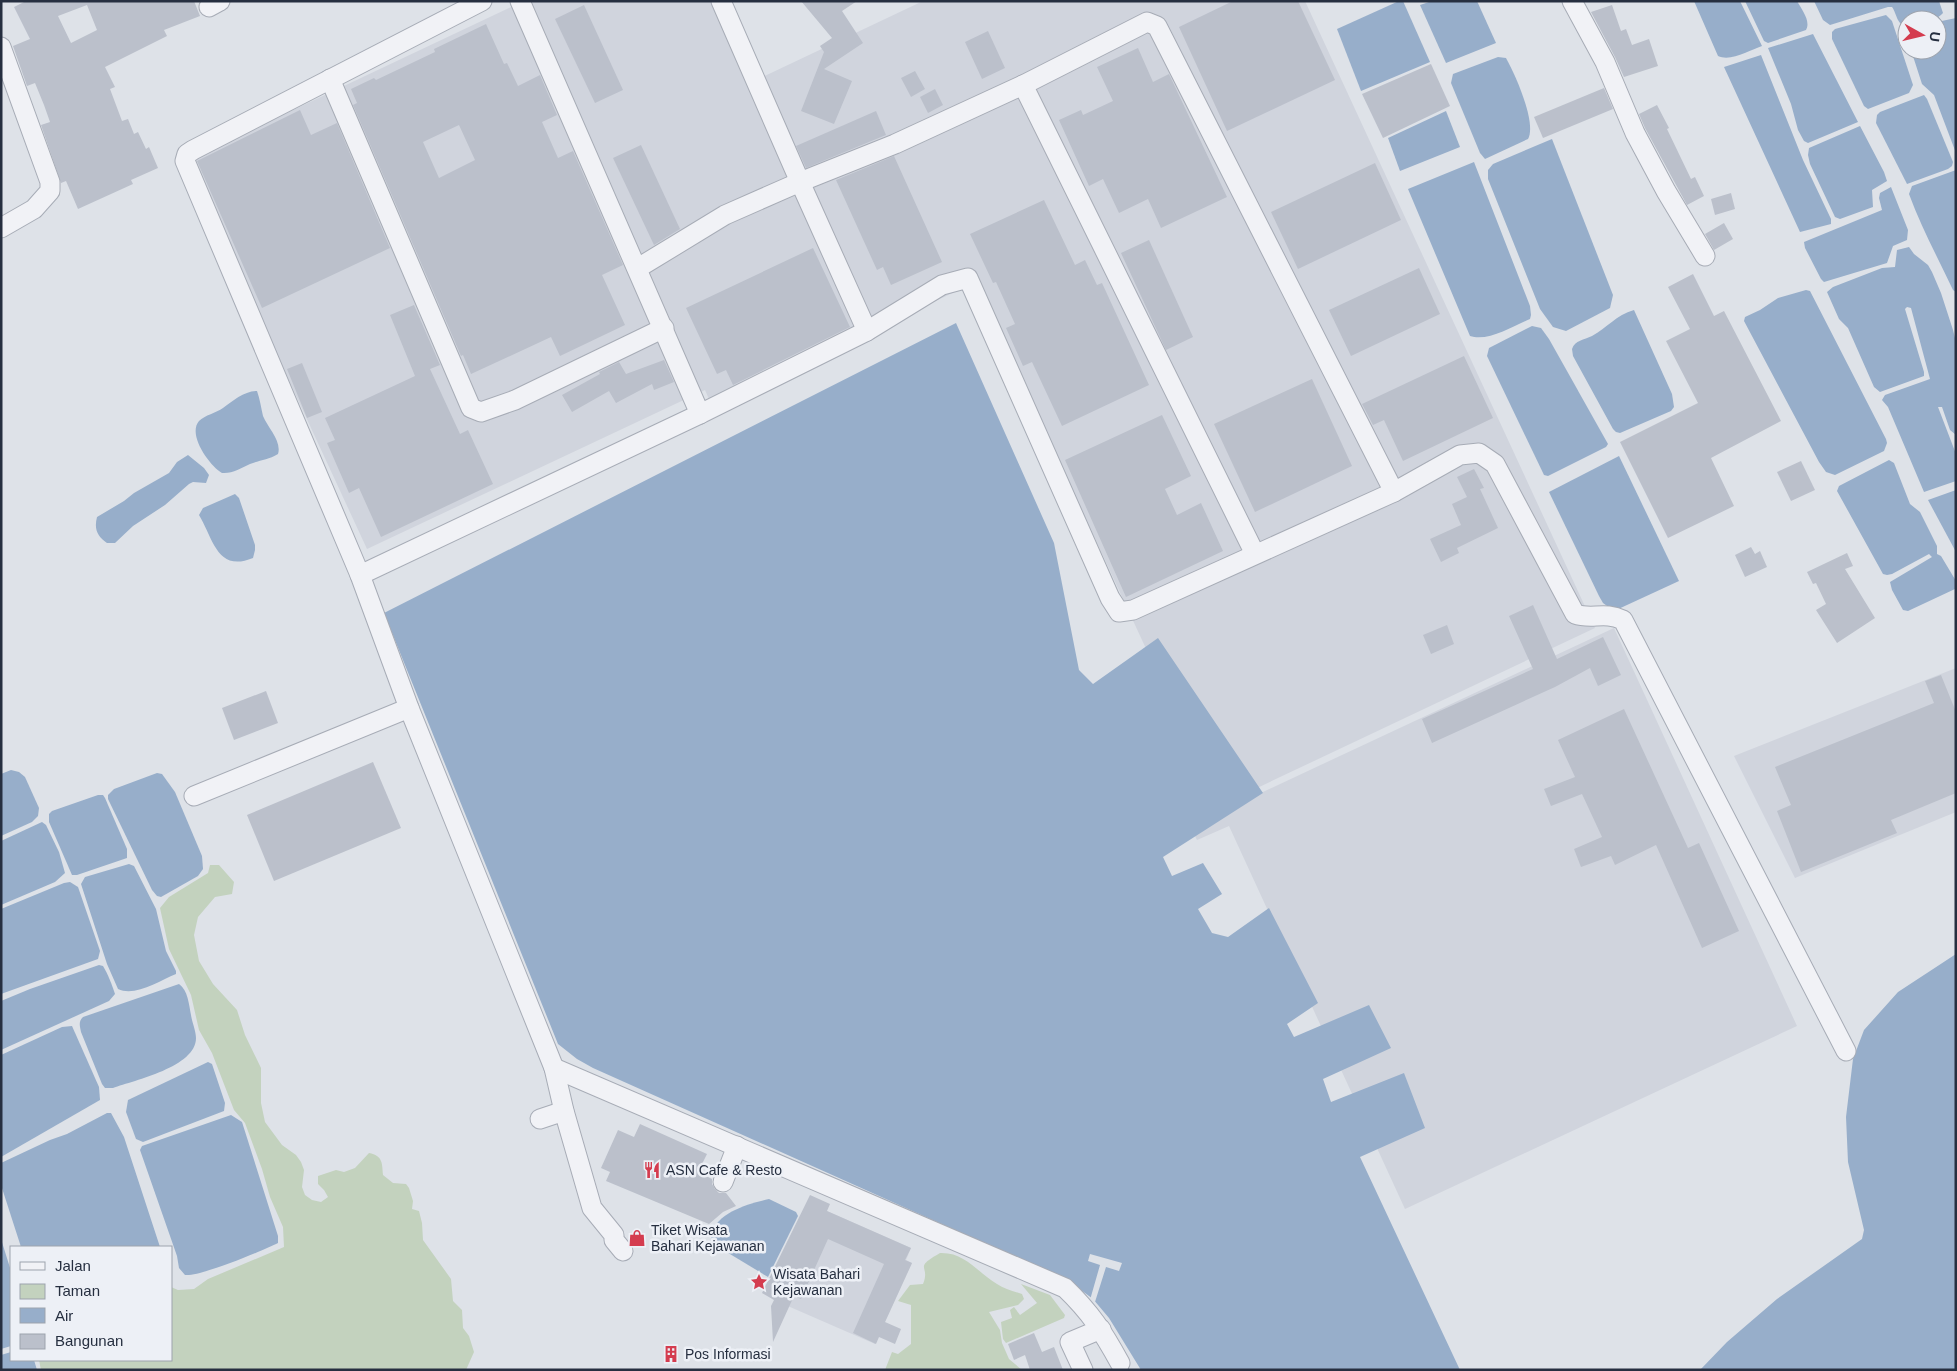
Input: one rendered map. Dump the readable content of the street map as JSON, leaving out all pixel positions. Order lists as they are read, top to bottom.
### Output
{
  "places": {
    "restaurant": ["ASN Cafe & Resto"],
    "shop": ["Tiket Wisata Bahari Kejawanan"],
    "place": ["Wisata Bahari Kejawanan"],
    "building": ["Pos Informasi"]
  },
  "legend": [
    "Jalan",
    "Taman",
    "Air",
    "Bangunan"
  ],
  "north": "right"
}
